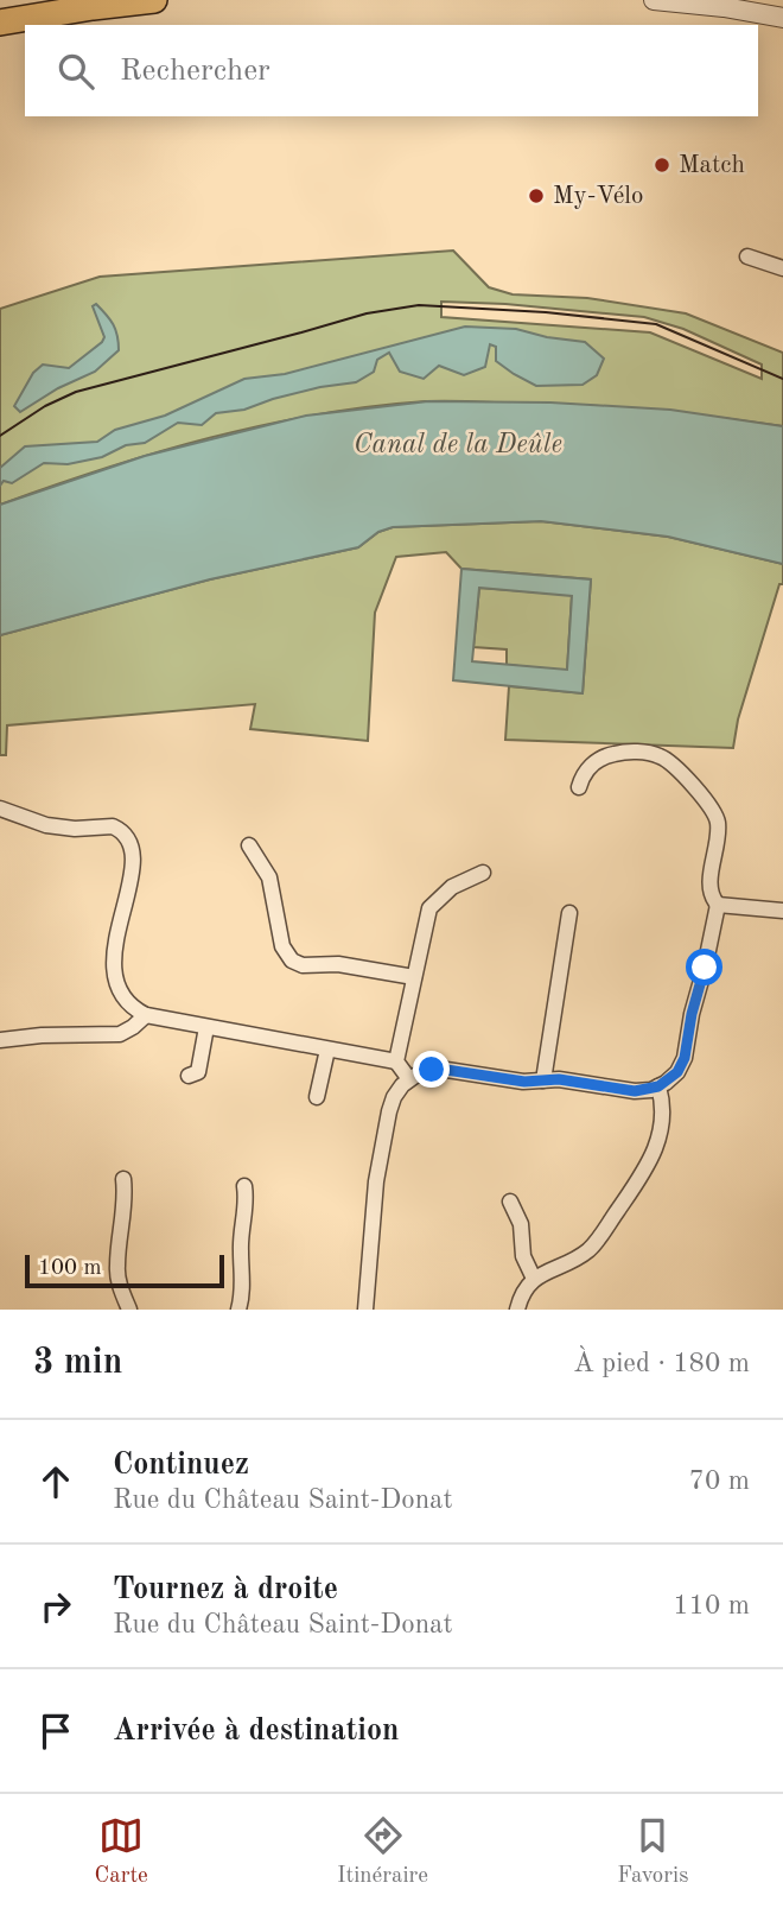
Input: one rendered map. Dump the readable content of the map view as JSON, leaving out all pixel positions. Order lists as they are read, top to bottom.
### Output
{
  "water": ["Canal de la Deûle"],
  "places": ["Match", "My-Vélo"],
  "scale_bar": "100 m",
  "page": {
    "search": "Rechercher",
    "scale": "100 m",
    "heading": ["3 min", "À pied · 180 m"],
    "list": [
      ["Continuez", "Rue du Château Saint-Donat", "70 m"],
      ["Tournez à droite", "Rue du Château Saint-Donat", "110 m"],
      "Arrivée à destination"
    ],
    "nav": ["Carte", "Itinéraire", "Favoris"]
  }
}
